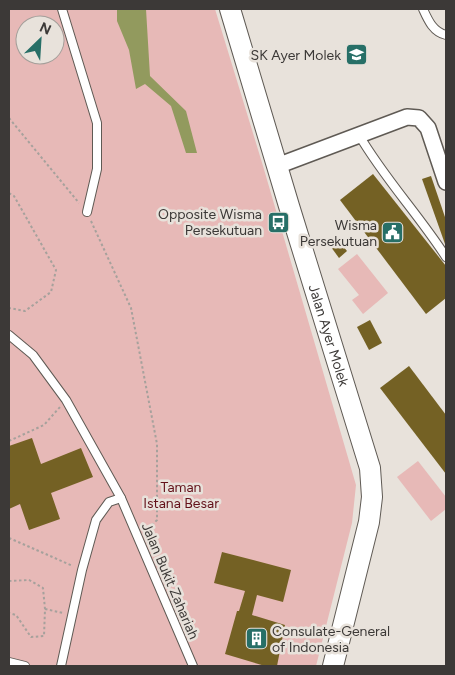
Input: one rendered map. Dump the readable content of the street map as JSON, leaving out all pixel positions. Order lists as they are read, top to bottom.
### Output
{
  "streets": {
    "main road": ["Jalan Ayer Molek"],
    "lane": ["Jalan Bukit Zahariah"]
  },
  "parks": ["Taman Istana Besar"],
  "places": {
    "school or university": ["SK Ayer Molek"],
    "bus stop": ["Opposite Wisma Persekutuan"],
    "public building": ["Wisma Persekutuan"],
    "building": ["Consulate-General of Indonesia"]
  },
  "north": "top right"
}
